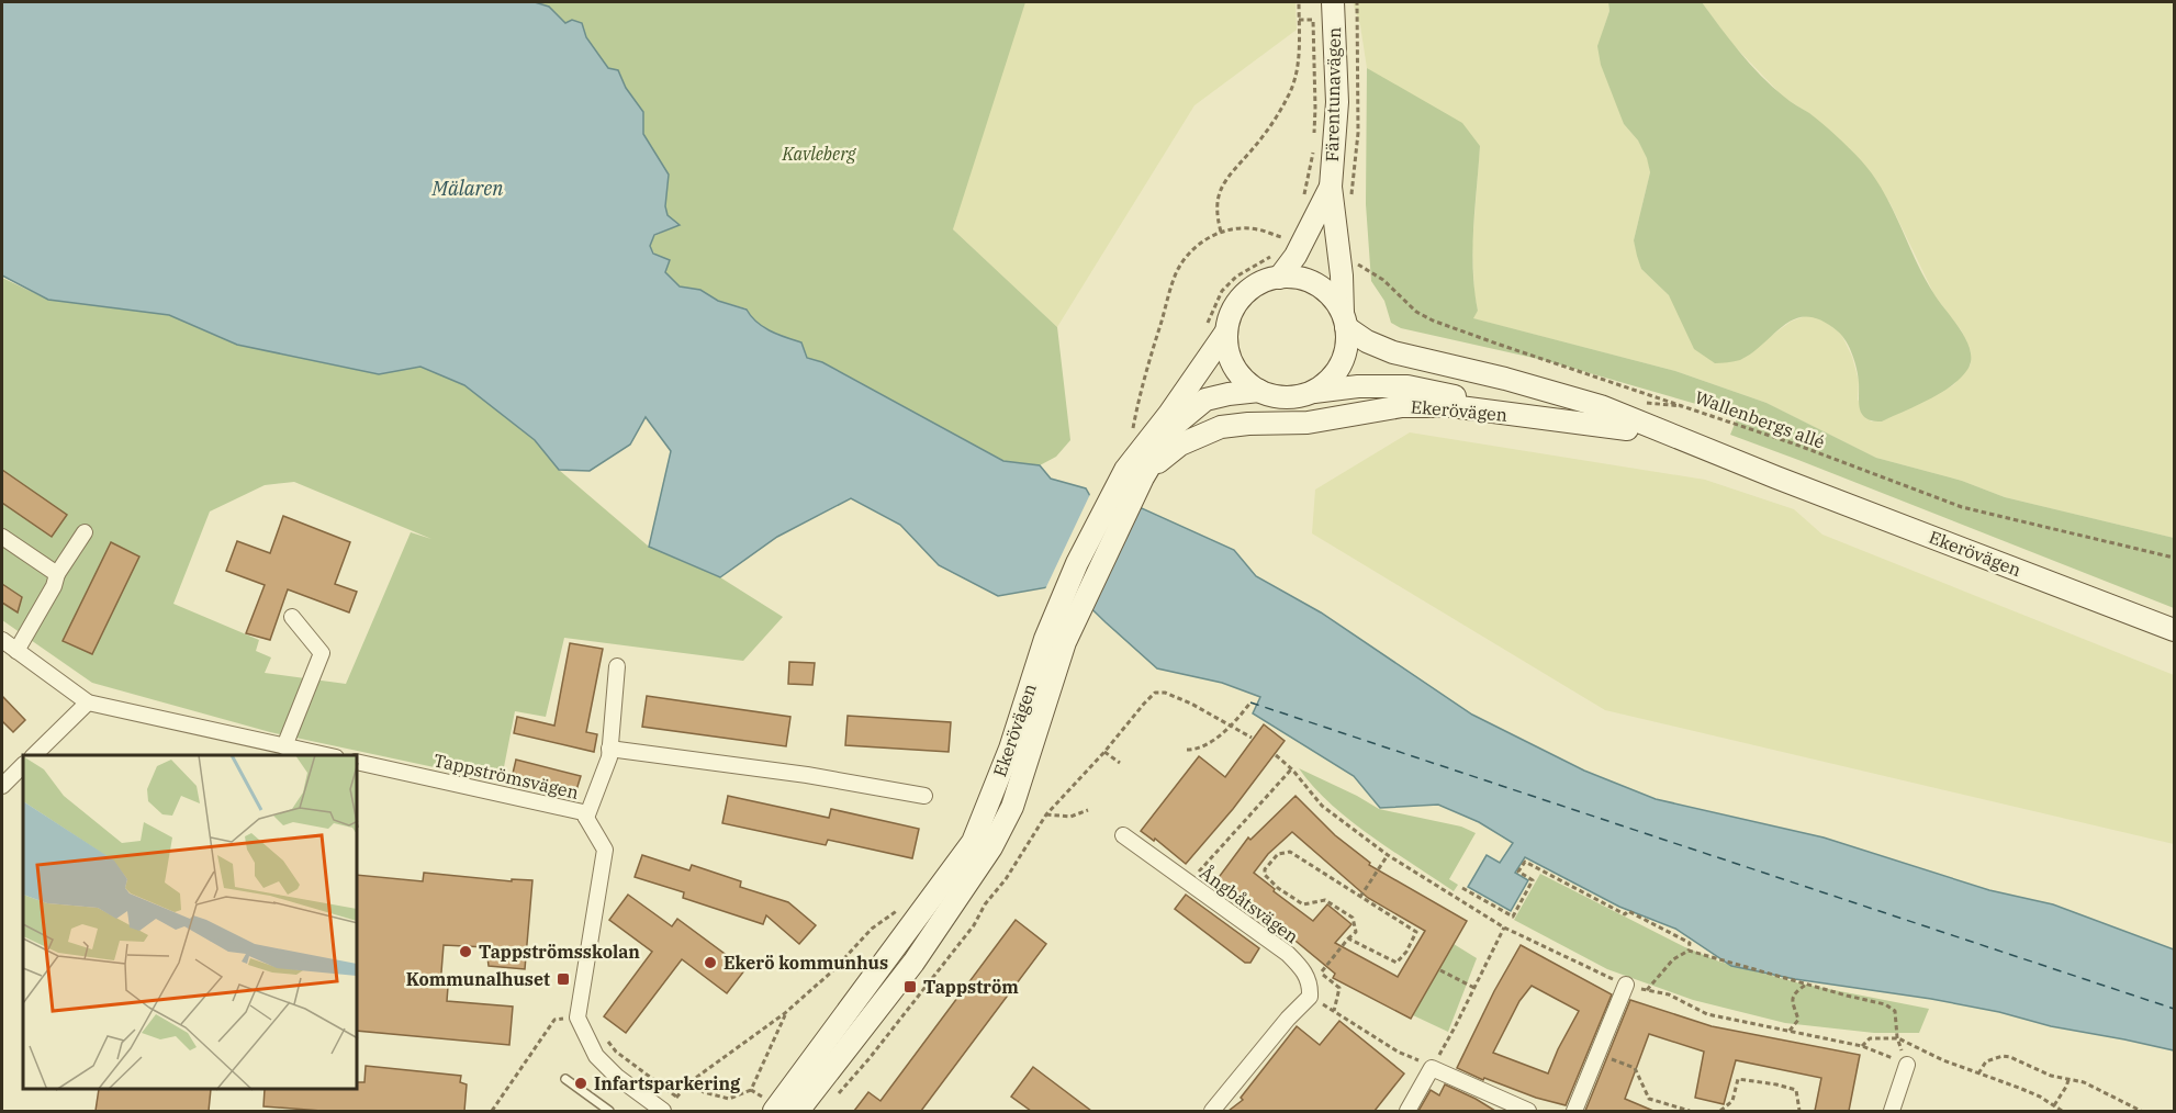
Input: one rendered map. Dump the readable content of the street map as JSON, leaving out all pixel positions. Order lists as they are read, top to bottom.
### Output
{
  "streets": {
    "main road": ["Färentunavägen", "Ekerövägen"],
    "street": ["Tappströmsvägen", "Ångbåtsvägen"],
    "path": ["Wallenbergs allé"]
  },
  "crossings": [
    ["Färentunavägen", "Ekerövägen"]
  ],
  "water": ["Mälaren"],
  "parks": ["Kavleberg"],
  "places": {
    "other": ["Tappströmsskolan", "Ekerö kommunhus", "Infartsparkering"],
    "transit": ["Kommunalhuset", "Tappström"]
  }
}
